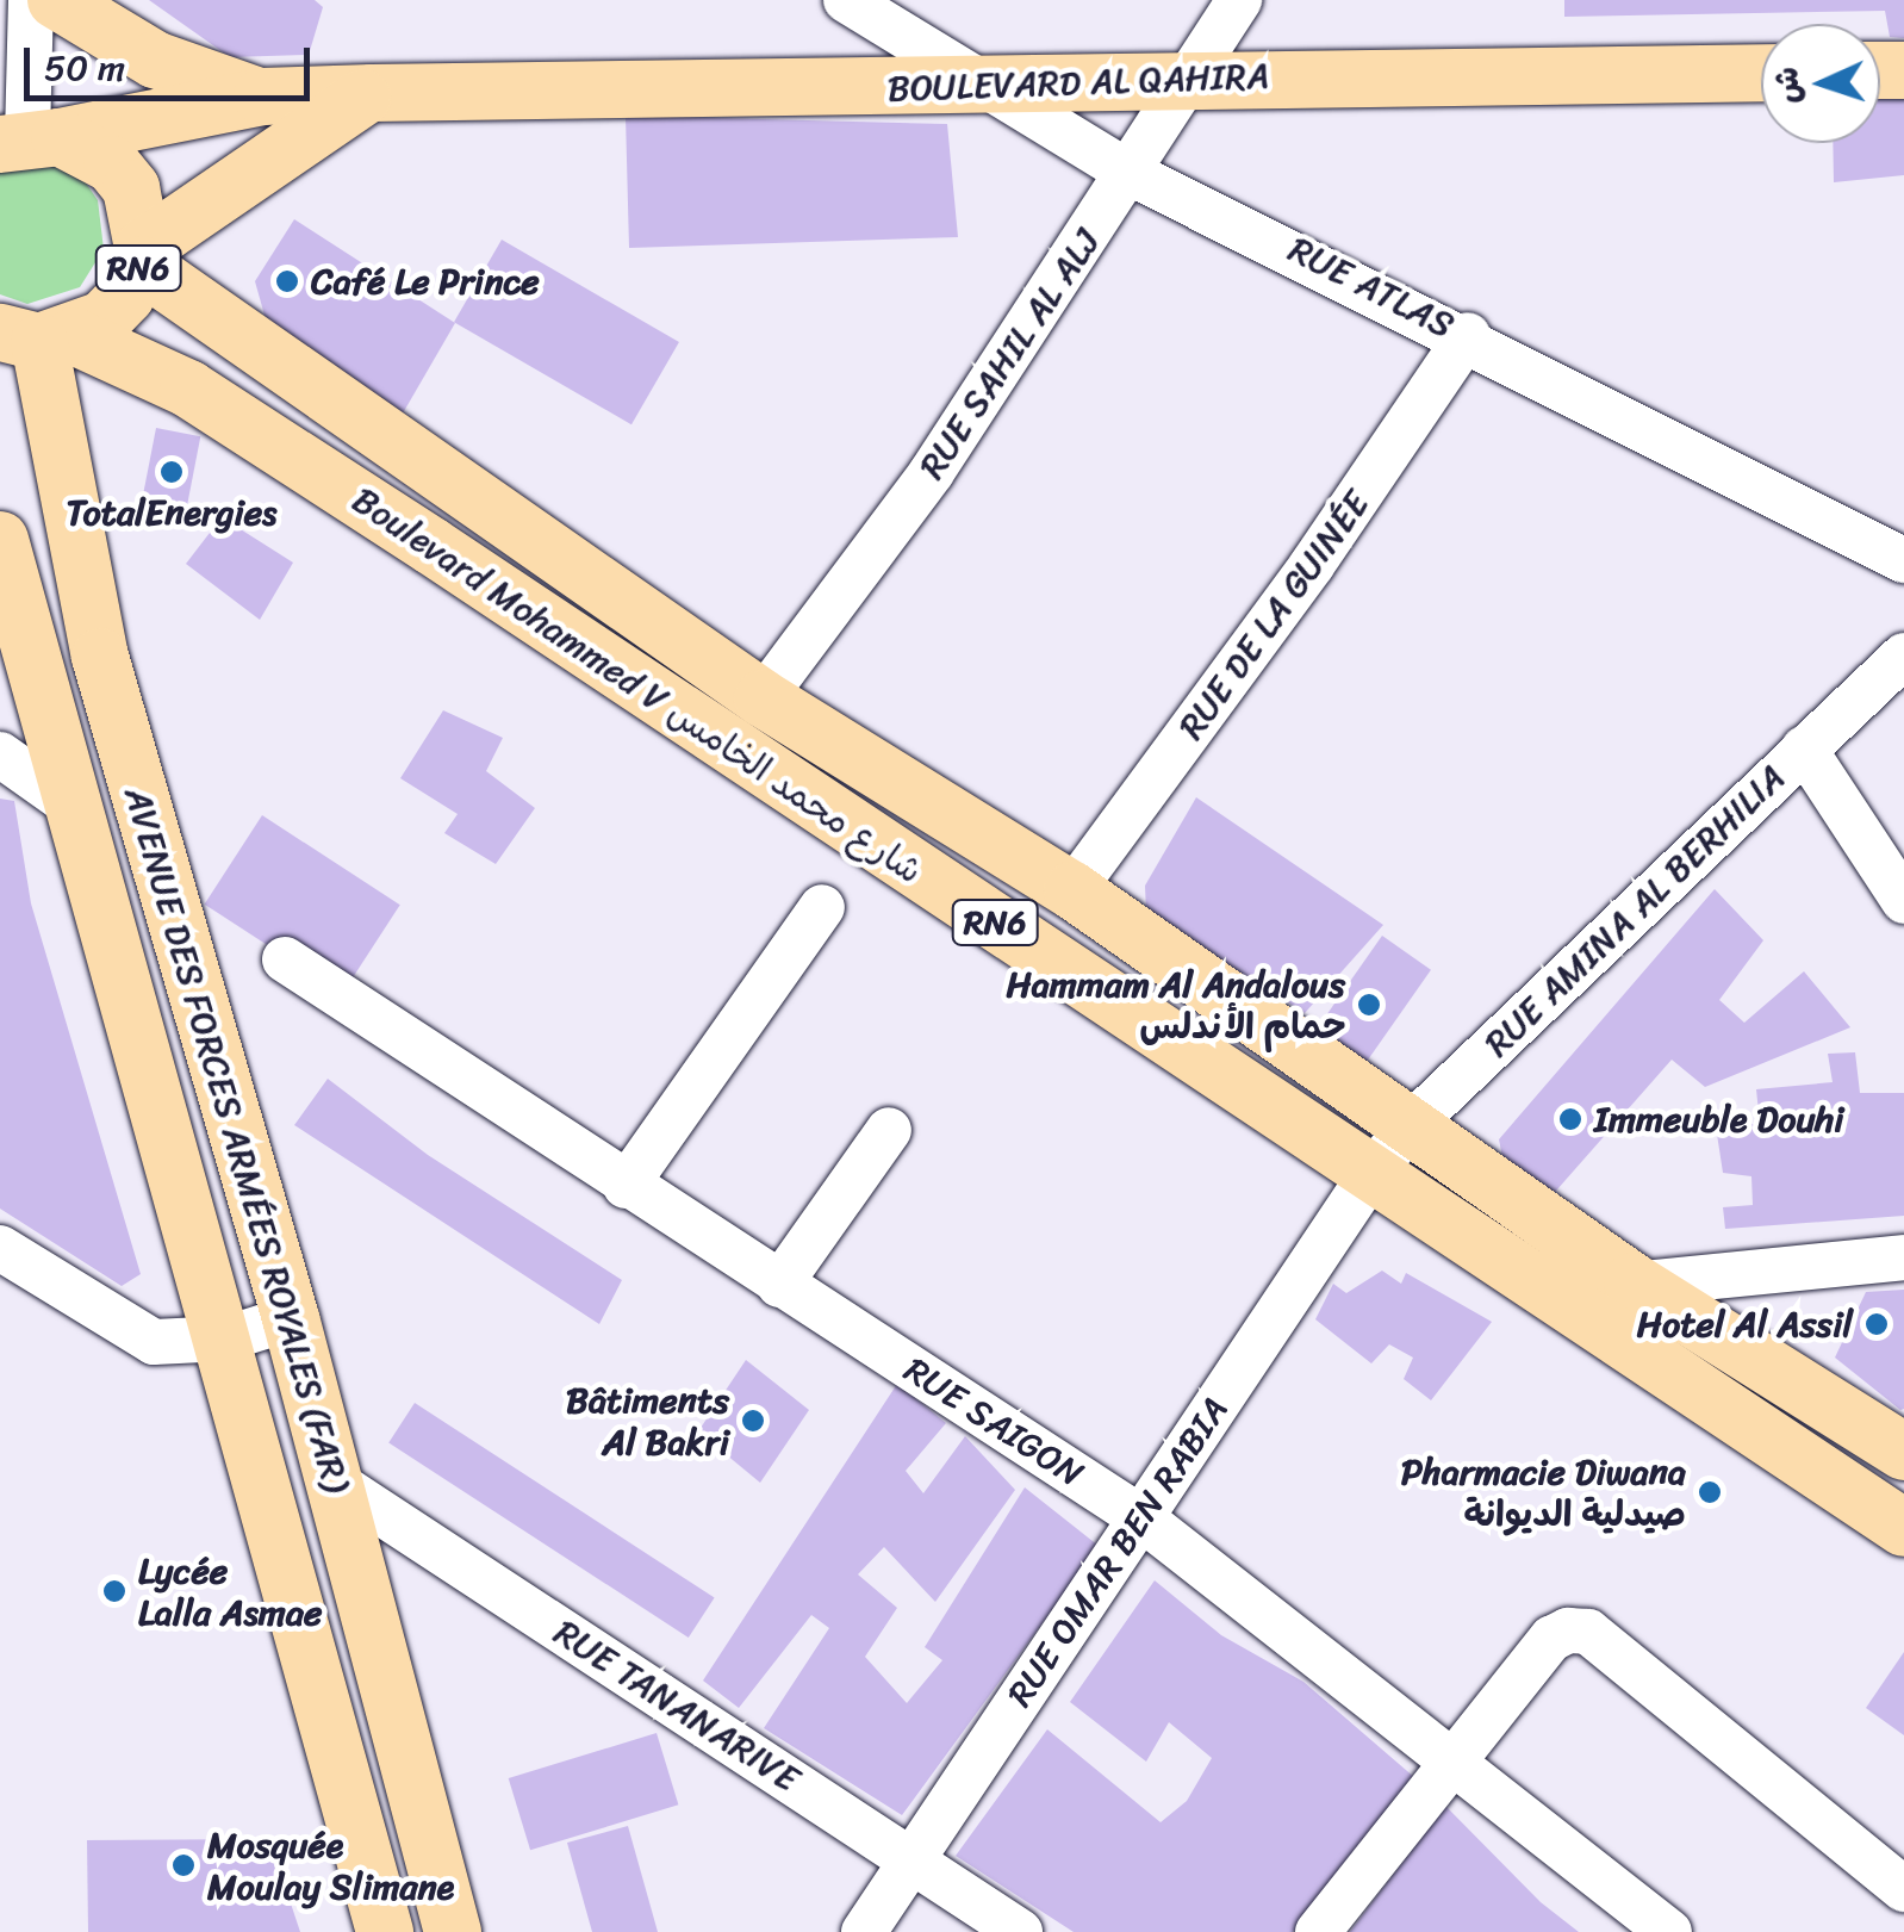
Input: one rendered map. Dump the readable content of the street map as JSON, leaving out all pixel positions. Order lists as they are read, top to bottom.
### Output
{
  "streets": {
    "main road": [
      "BOULEVARD AL QAHIRA",
      "RN6",
      "Boulevard Mohammed V شارع محمد الخامس",
      "AVENUE DES FORCES ARMÉES ROYALES (FAR)"
    ],
    "street": [
      "RUE ATLAS",
      "RUE SAHIL AL ALJ",
      "RUE DE LA GUINÉE",
      "RUE AMINA AL BERHILIA",
      "RUE SAIGON",
      "RUE OMAR BEN RABIA",
      "RUE TANANARIVE"
    ]
  },
  "crossings": [
    ["BOULEVARD AL QAHIRA", "RN6"],
    ["BOULEVARD AL QAHIRA", "RUE ATLAS"],
    ["BOULEVARD AL QAHIRA", "RUE SAHIL AL ALJ"],
    ["RN6", "Boulevard Mohammed V شارع محمد الخامس"],
    ["RN6", "AVENUE DES FORCES ARMÉES ROYALES (FAR)"],
    ["RUE ATLAS", "RUE SAHIL AL ALJ"],
    ["RUE ATLAS", "RUE DE LA GUINÉE"],
    ["RUE SAHIL AL ALJ", "Boulevard Mohammed V شارع محمد الخامس"],
    ["RUE DE LA GUINÉE", "Boulevard Mohammed V شارع محمد الخامس"],
    ["Boulevard Mohammed V شارع محمد الخامس", "RUE AMINA AL BERHILIA"],
    ["Boulevard Mohammed V شارع محمد الخامس", "AVENUE DES FORCES ARMÉES ROYALES (FAR)"],
    ["Boulevard Mohammed V شارع محمد الخامس", "RUE OMAR BEN RABIA"],
    ["RUE AMINA AL BERHILIA", "RUE OMAR BEN RABIA"],
    ["AVENUE DES FORCES ARMÉES ROYALES (FAR)", "RUE TANANARIVE"],
    ["RUE SAIGON", "RUE OMAR BEN RABIA"],
    ["RUE OMAR BEN RABIA", "RUE TANANARIVE"]
  ],
  "places": [
    "Café Le Prince",
    "TotalEnergies",
    "Hammam Al Andalous حمام الأندلس",
    "Immeuble Douhi",
    "Hotel Al Assil",
    "Bâtiments Al Bakri",
    "Pharmacie Diwana صيدلية الديوانة",
    "Lycée Lalla Asmae",
    "Mosquée Moulay Slimane"
  ],
  "scale_bar": "50 m",
  "north": "left"
}
